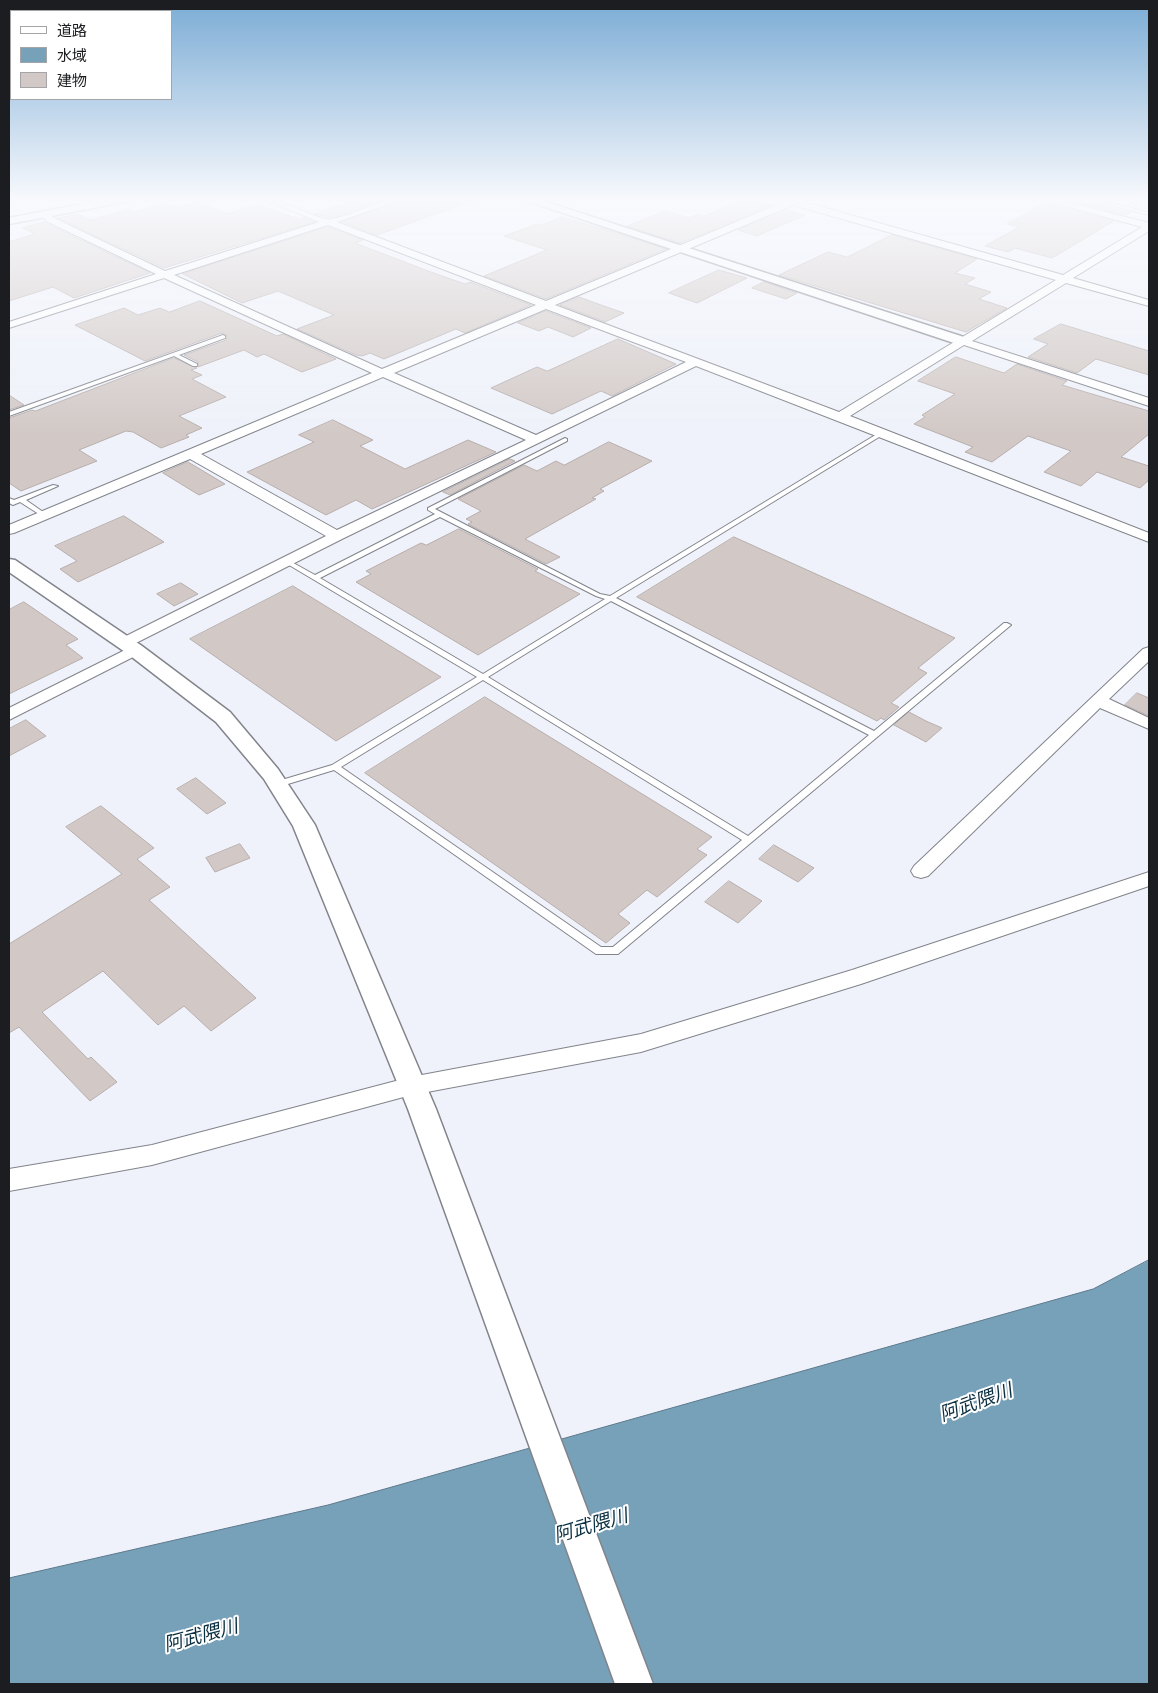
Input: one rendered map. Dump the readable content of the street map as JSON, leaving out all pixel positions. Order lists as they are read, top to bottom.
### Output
{
  "water": ["阿武隈川"],
  "legend": ["道路", "水域", "建物"]
}
